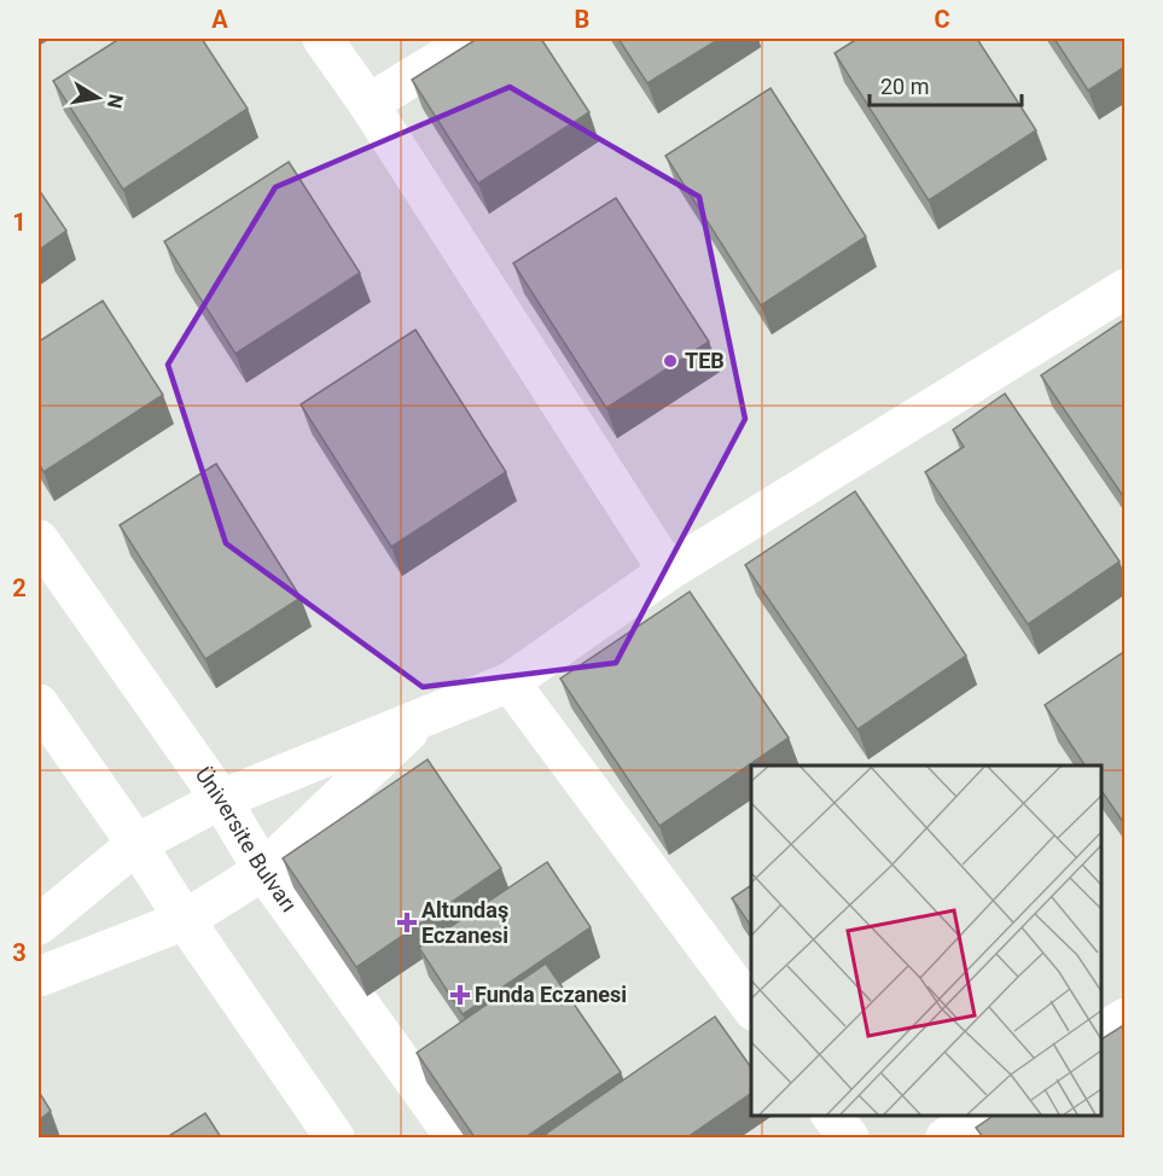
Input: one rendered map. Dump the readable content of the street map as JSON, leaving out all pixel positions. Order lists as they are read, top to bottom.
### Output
{
  "streets": {
    "street": ["Üniversite Bulvarı"]
  },
  "places": {
    "other": ["TEB"],
    "health": ["Altundaş Eczanesi", "Funda Eczanesi"]
  },
  "scale_bar": "20 m",
  "north": "right",
  "grid": {
    "columns": ["A", "B", "C"],
    "rows": ["1", "2", "3"]
  }
}
